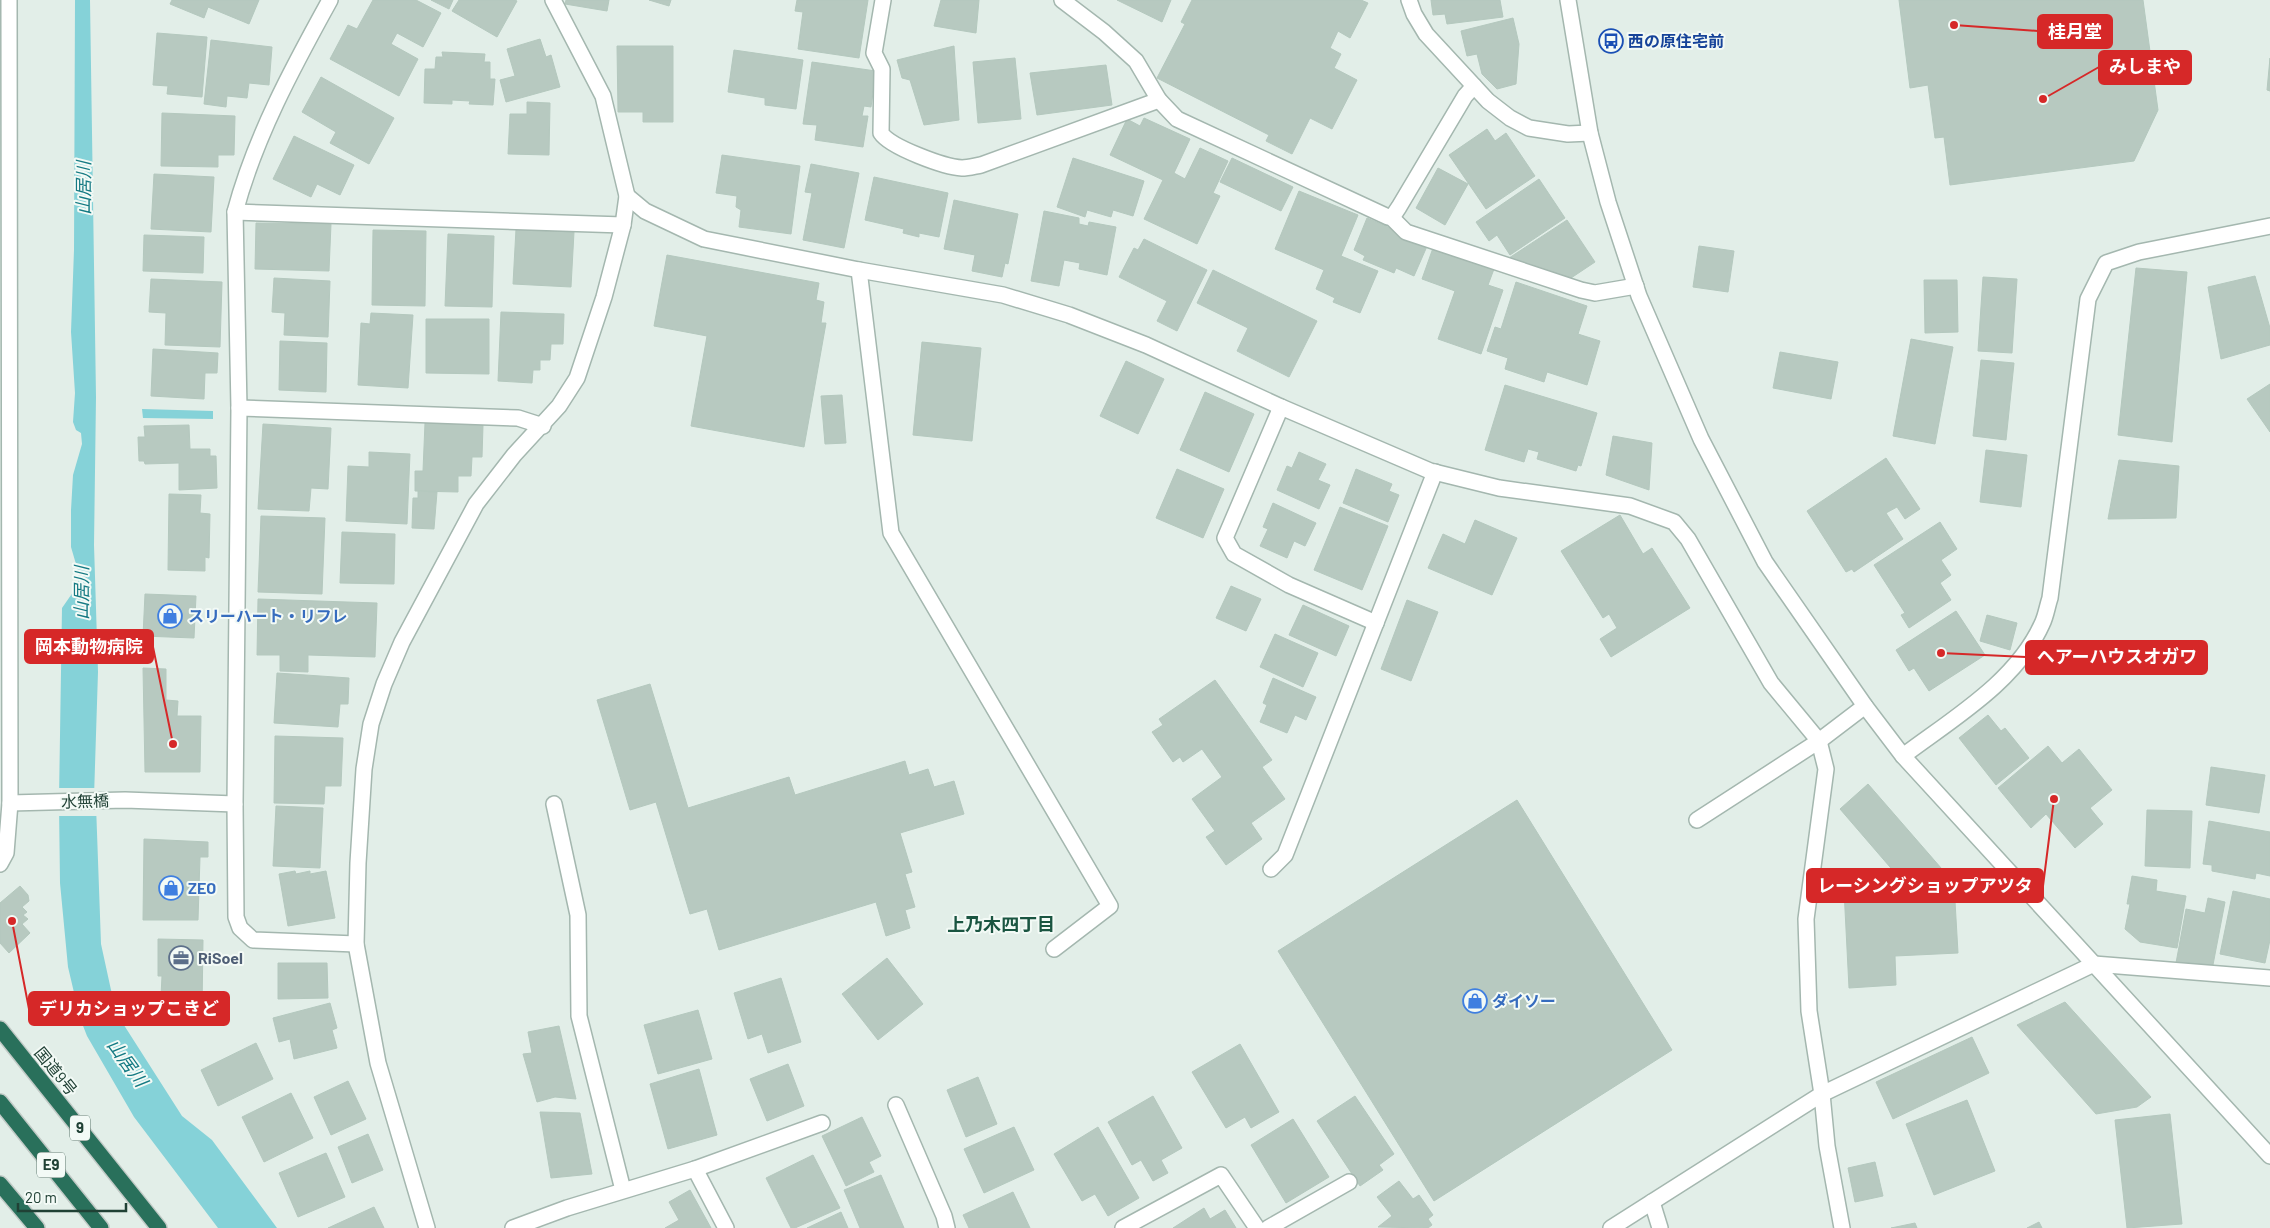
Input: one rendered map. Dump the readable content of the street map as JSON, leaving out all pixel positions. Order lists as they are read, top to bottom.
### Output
{
  "streets": {
    "highway": ["国道9号", "9", "E9"],
    "street": ["水無橋"]
  },
  "districts": ["上乃木四丁目"],
  "water": ["山居川"],
  "places": {
    "other": [
      "桂月堂",
      "みしまや",
      "ヘアーハウスオガワ",
      "岡本動物病院",
      "レーシングショップアツタ",
      "デリカショップこきど"
    ],
    "bus stop": ["西の原住宅前"],
    "shop": ["スリーハート・リフレ", "ZEO", "ダイソー"],
    "office": ["RiSoel"]
  },
  "scale_bar": "20 m"
}
